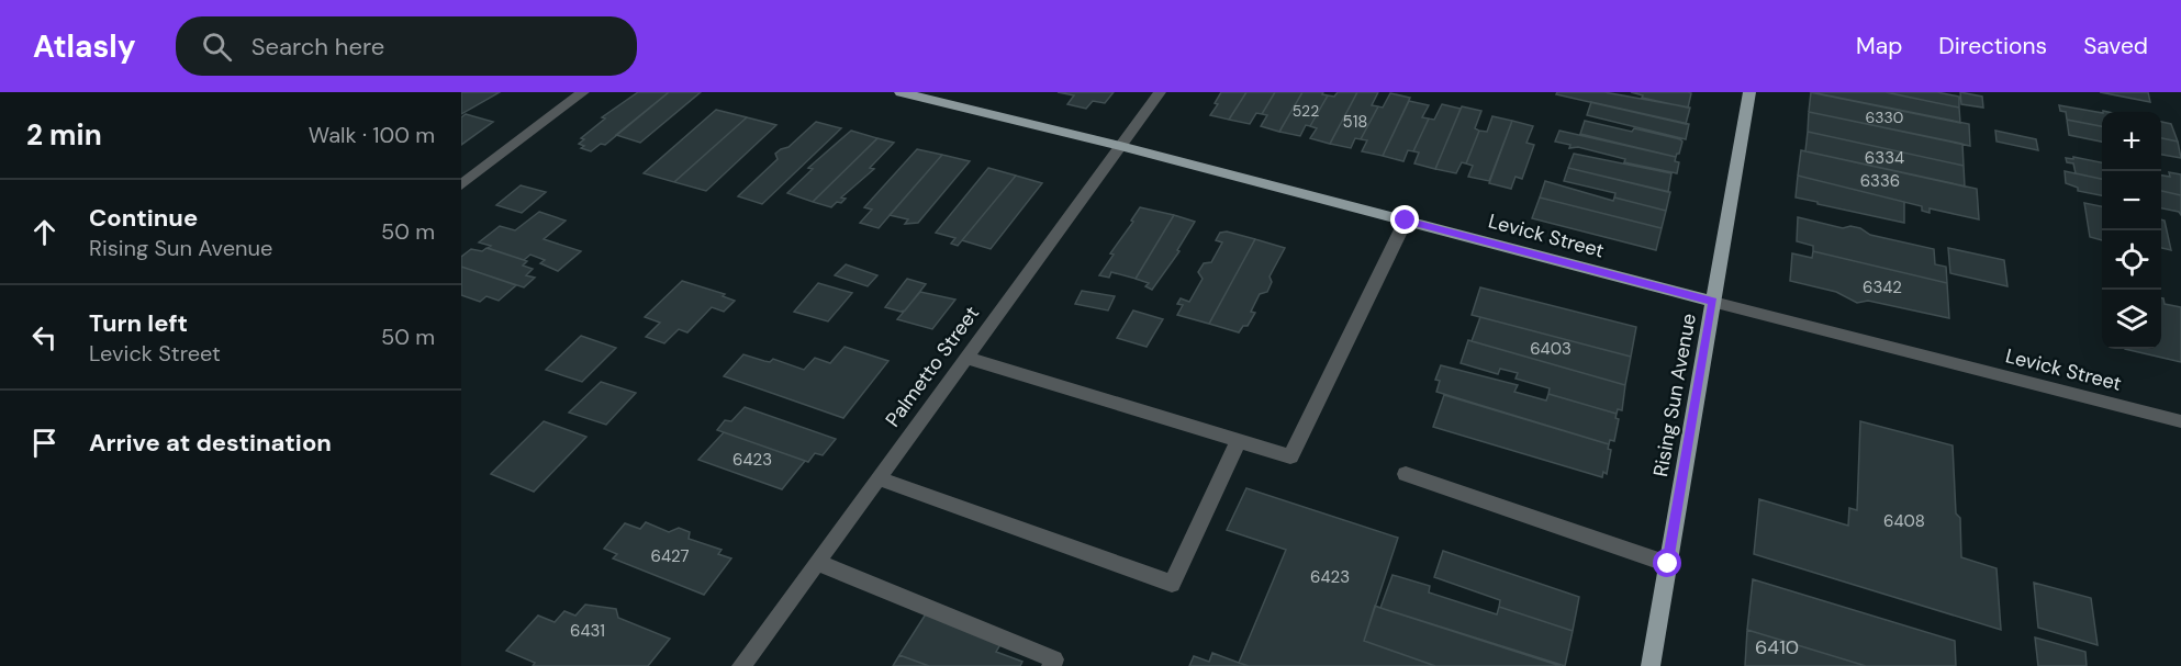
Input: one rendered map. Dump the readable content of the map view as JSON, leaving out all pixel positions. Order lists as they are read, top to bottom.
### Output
{
  "streets": {
    "main road": ["Levick Street", "Rising Sun Avenue"],
    "street": ["Palmetto Street"]
  },
  "crossings": [
    ["Levick Street", "Palmetto Street"],
    ["Levick Street", "Rising Sun Avenue"]
  ],
  "house_numbers": [
    "522",
    "6330",
    "518",
    "6334",
    "6336",
    "6342",
    "6403",
    "6423",
    "6408",
    "6427",
    "6423",
    "6431",
    "6410"
  ],
  "page": {
    "header": "Atlasly",
    "search": "Search here",
    "nav": ["Map", "Directions", "Saved"],
    "heading": ["2 min", "Walk · 100 m"],
    "map_buttons": ["+", "−"],
    "list": [
      ["Continue", "Rising Sun Avenue", "50 m"],
      ["Turn left", "Levick Street", "50 m"],
      "Arrive at destination"
    ]
  }
}
